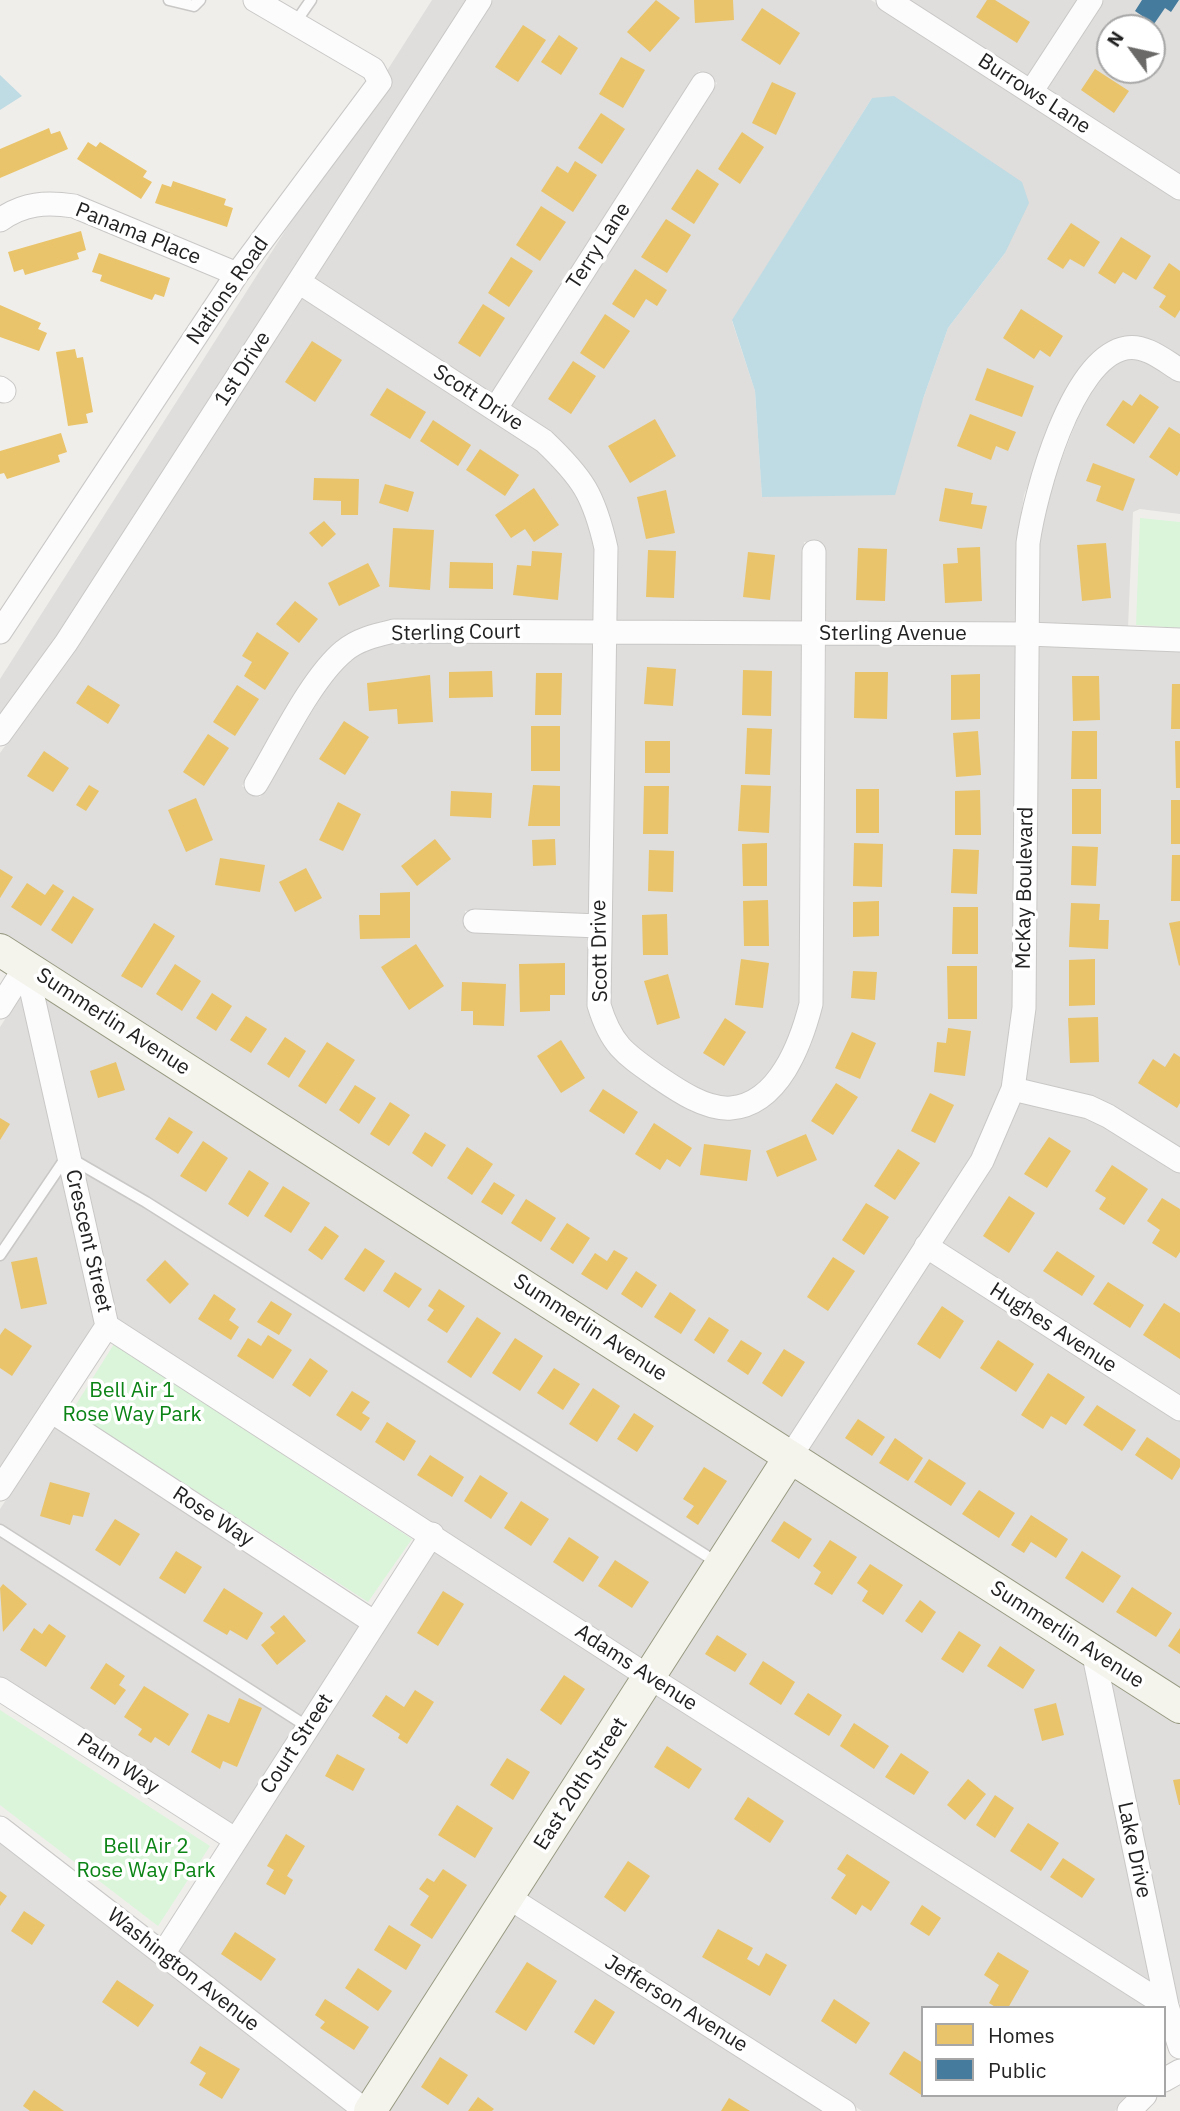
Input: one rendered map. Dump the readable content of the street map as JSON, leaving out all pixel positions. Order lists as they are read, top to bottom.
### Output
{
  "streets": {
    "street": [
      "Burrows Lane",
      "Panama Place",
      "Terry Lane",
      "Nations Road",
      "1st Drive",
      "Scott Drive",
      "Sterling Court",
      "Sterling Avenue",
      "McKay Boulevard",
      "Summerlin Avenue",
      "Crescent Street",
      "Hughes Avenue",
      "Rose Way",
      "Adams Avenue",
      "Court Street",
      "Palm Way",
      "East 20th Street",
      "Lake Drive",
      "Washington Avenue",
      "Jefferson Avenue"
    ]
  },
  "crossings": [
    ["Panama Place", "Nations Road"],
    ["Terry Lane", "Scott Drive"],
    ["1st Drive", "Scott Drive"],
    ["Scott Drive", "Sterling Court"],
    ["Scott Drive", "Sterling Avenue"],
    ["Sterling Court", "Sterling Avenue"],
    ["Sterling Avenue", "McKay Boulevard"],
    ["McKay Boulevard", "Summerlin Avenue"],
    ["McKay Boulevard", "Hughes Avenue"],
    ["McKay Boulevard", "East 20th Street"],
    ["Summerlin Avenue", "Crescent Street"],
    ["Summerlin Avenue", "East 20th Street"],
    ["Summerlin Avenue", "Lake Drive"],
    ["Crescent Street", "Rose Way"],
    ["Crescent Street", "Adams Avenue"],
    ["Rose Way", "Court Street"],
    ["Adams Avenue", "Court Street"],
    ["Adams Avenue", "East 20th Street"],
    ["Adams Avenue", "Lake Drive"],
    ["Court Street", "Palm Way"],
    ["Court Street", "Washington Avenue"],
    ["East 20th Street", "Washington Avenue"],
    ["East 20th Street", "Jefferson Avenue"]
  ],
  "parks": ["Bell Air 1 Rose Way Park", "Bell Air 2 Rose Way Park"],
  "legend": ["Homes", "Public"],
  "north": "top left"
}
